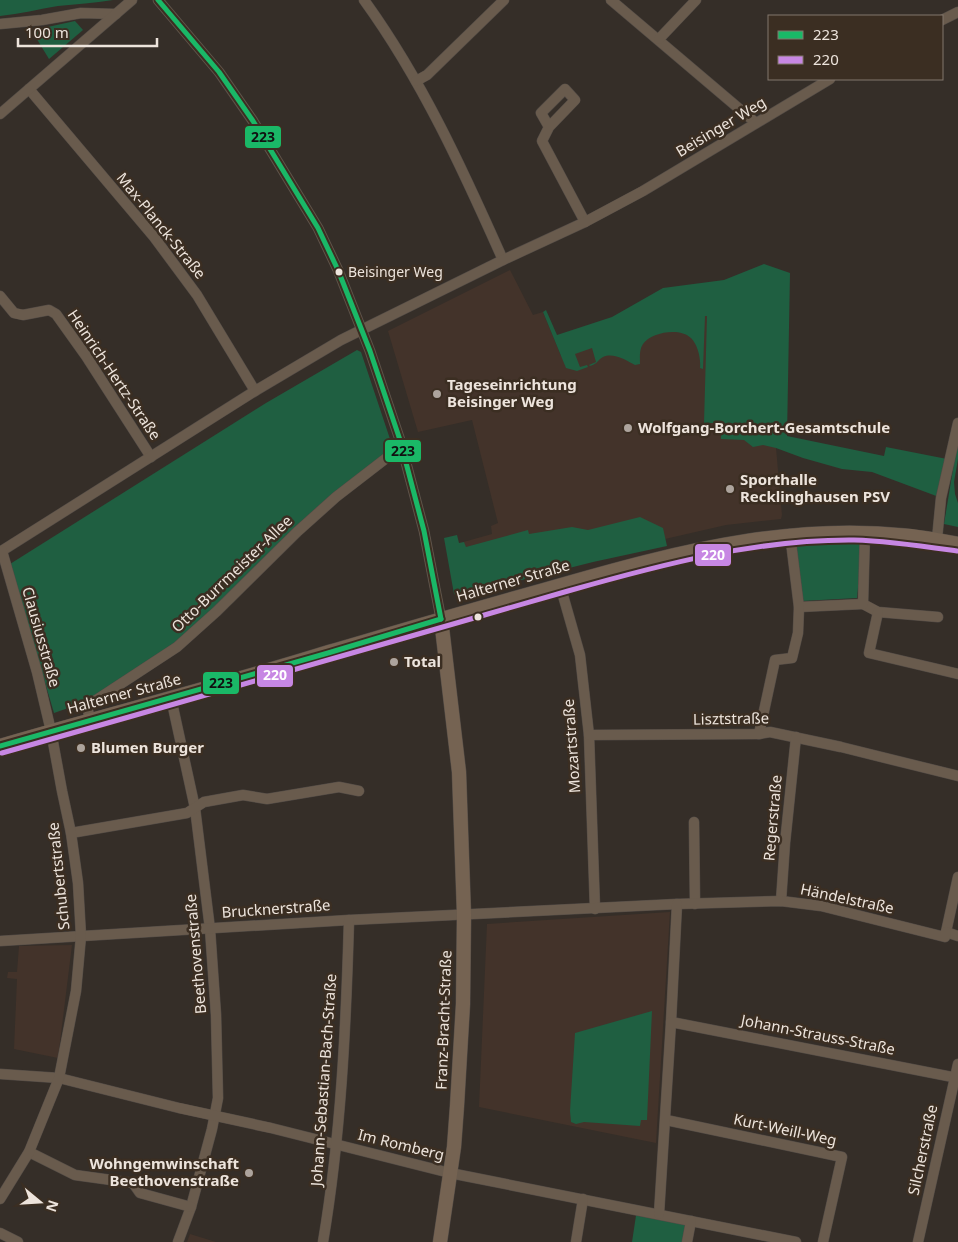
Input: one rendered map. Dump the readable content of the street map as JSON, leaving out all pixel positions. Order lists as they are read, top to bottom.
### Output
{
  "streets": {
    "main road": ["Halterner Straße", "Franz-Bracht-Straße"],
    "street": [
      "Beisinger Weg",
      "Max-Planck-Straße",
      "Heinrich-Hertz-Straße",
      "Otto-Burrmeister-Allee",
      "Clausiusstraße",
      "Lisztstraße",
      "Mozartstraße",
      "Regerstraße",
      "Schubertstraße",
      "Händelstraße",
      "Brucknerstraße",
      "Beethovenstraße",
      "Johann-Strauss-Straße",
      "Johann-Sebastian-Bach-Straße",
      "Kurt-Weill-Weg",
      "Im Romberg",
      "Silcherstraße"
    ]
  },
  "crossings": [
    ["Beisinger Weg", "Max-Planck-Straße"],
    ["Beisinger Weg", "Heinrich-Hertz-Straße"],
    ["Beisinger Weg", "Clausiusstraße"],
    ["Otto-Burrmeister-Allee", "Halterner Straße"],
    ["Halterner Straße", "Clausiusstraße"],
    ["Halterner Straße", "Mozartstraße"],
    ["Halterner Straße", "Schubertstraße"],
    ["Halterner Straße", "Beethovenstraße"],
    ["Halterner Straße", "Franz-Bracht-Straße"],
    ["Clausiusstraße", "Schubertstraße"],
    ["Lisztstraße", "Mozartstraße"],
    ["Lisztstraße", "Regerstraße"],
    ["Mozartstraße", "Händelstraße"],
    ["Regerstraße", "Händelstraße"],
    ["Schubertstraße", "Brucknerstraße"],
    ["Schubertstraße", "Im Romberg"],
    ["Händelstraße", "Brucknerstraße"],
    ["Händelstraße", "Franz-Bracht-Straße"],
    ["Brucknerstraße", "Beethovenstraße"],
    ["Brucknerstraße", "Franz-Bracht-Straße"],
    ["Brucknerstraße", "Johann-Sebastian-Bach-Straße"],
    ["Beethovenstraße", "Im Romberg"],
    ["Franz-Bracht-Straße", "Im Romberg"],
    ["Johann-Strauss-Straße", "Silcherstraße"],
    ["Johann-Sebastian-Bach-Straße", "Im Romberg"]
  ],
  "places": [
    "Beisinger Weg",
    "Tageseinrichtung Beisinger Weg",
    "Wolfgang-Borchert-Gesamtschule",
    "Sporthalle Recklinghausen PSV",
    "Total",
    "Blumen Burger",
    "Wohngemwinschaft Beethovenstraße"
  ],
  "lines": ["transit line 223", "transit line 220"],
  "legend": ["223", "220"],
  "scale_bar": "100 m",
  "north": "right"
}
